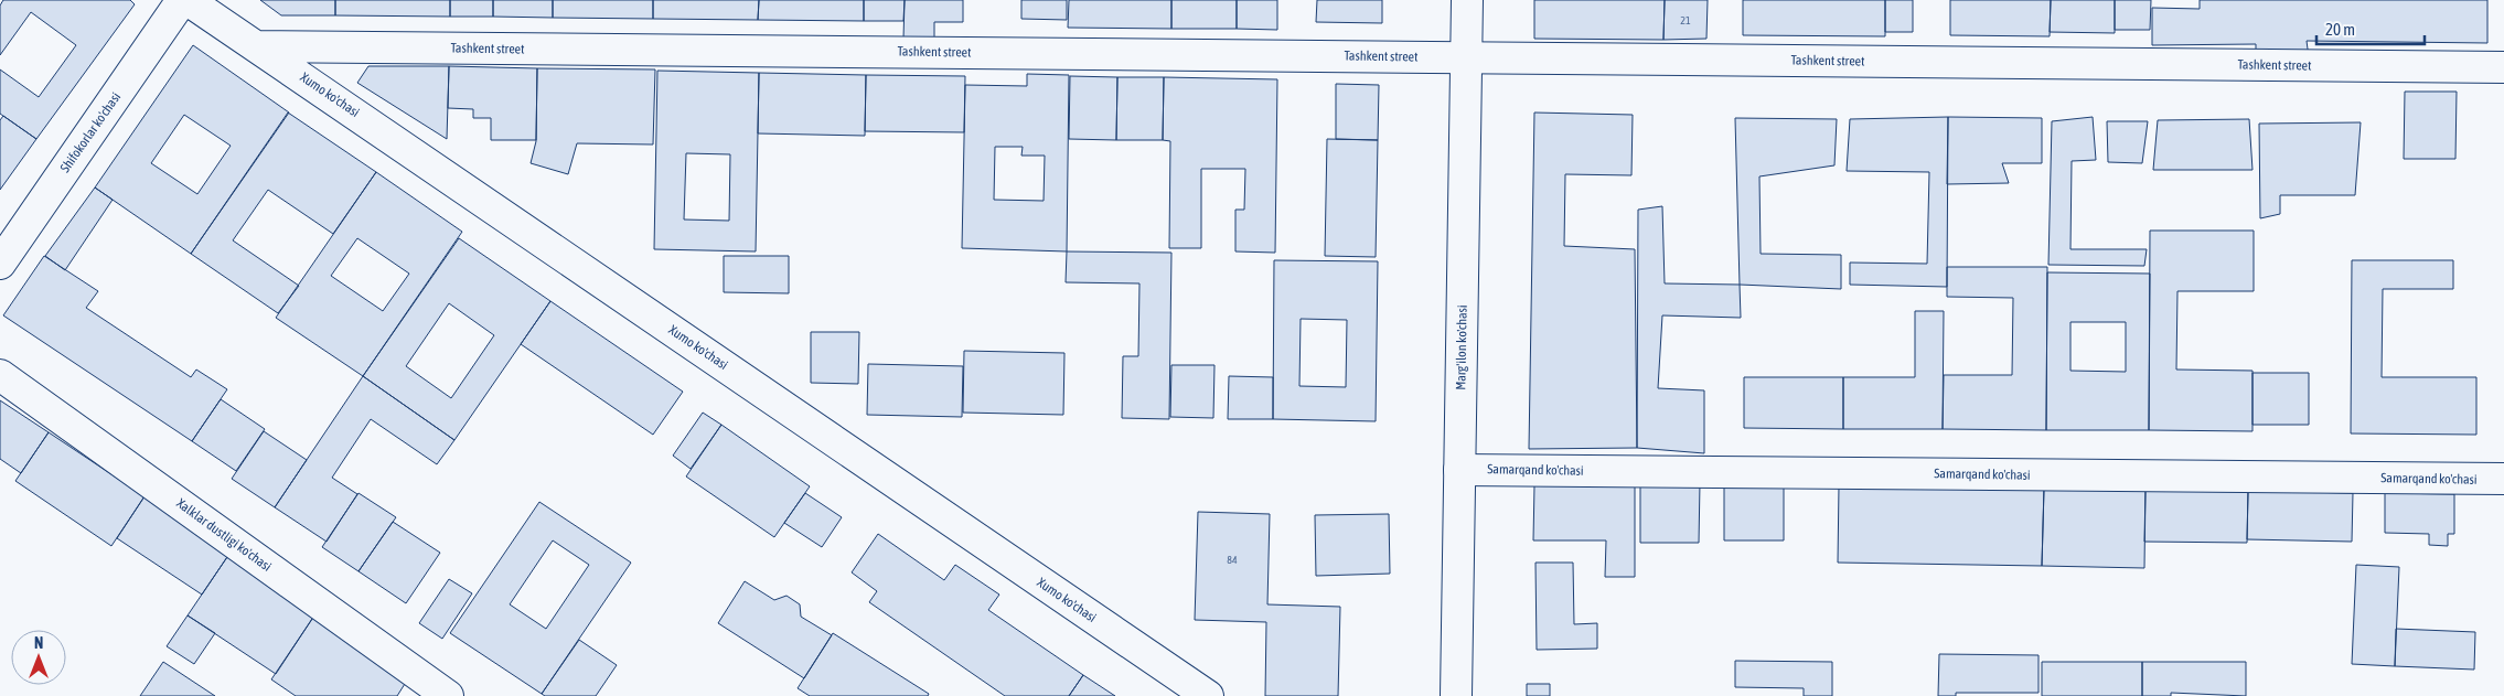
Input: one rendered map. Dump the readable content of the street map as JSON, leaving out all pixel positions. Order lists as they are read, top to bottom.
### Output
{
  "streets": {
    "street": [
      "Tashkent street",
      "Xumo ko'chasi",
      "Shifokorlar ko'chasi",
      "Marg'ilon ko'chasi",
      "Samarqand ko'chasi",
      "Xalklar dustligi ko'chasi"
    ]
  },
  "crossings": [
    ["Tashkent street", "Xumo ko'chasi"],
    ["Tashkent street", "Marg'ilon ko'chasi"],
    ["Marg'ilon ko'chasi", "Samarqand ko'chasi"]
  ],
  "house_numbers": ["21", "84"],
  "scale_bar": "20 m",
  "north": "top"
}
